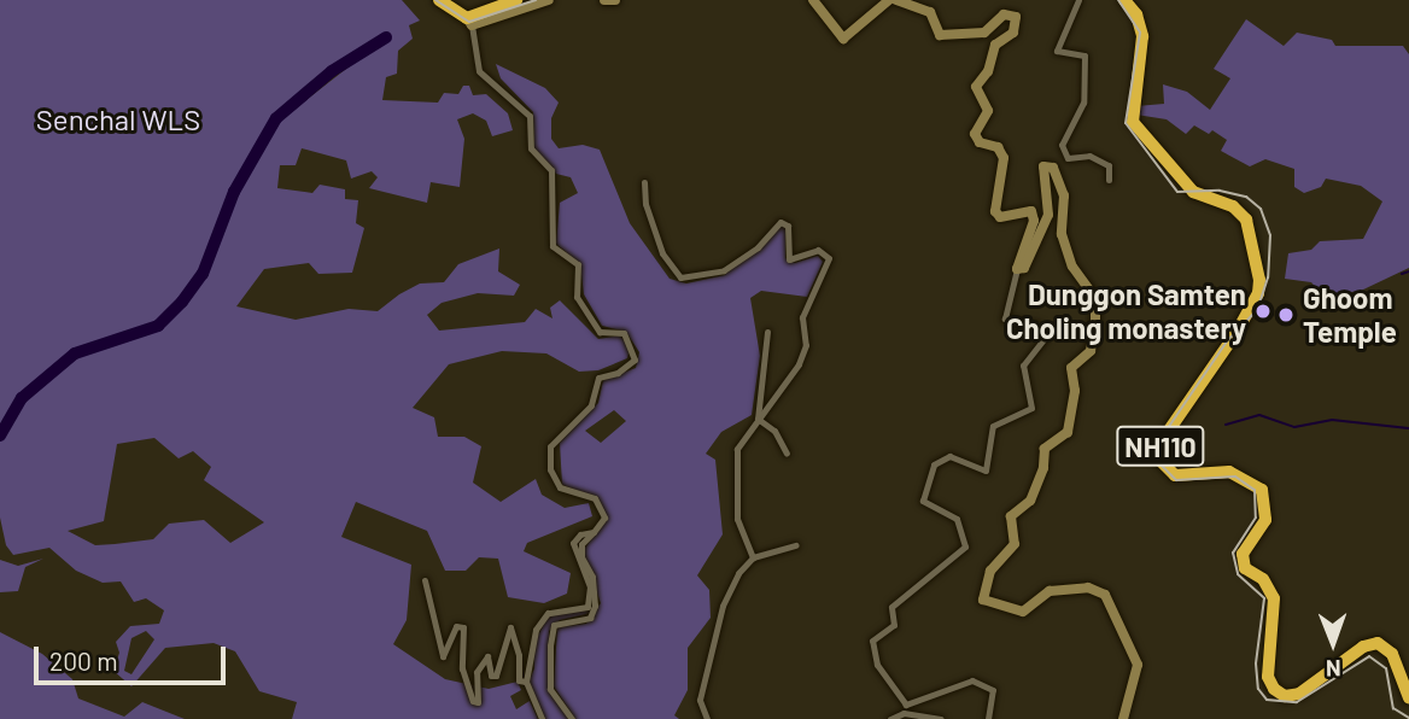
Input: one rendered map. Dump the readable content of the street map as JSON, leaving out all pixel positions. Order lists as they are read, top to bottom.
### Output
{
  "streets": {
    "highway": ["NH110"]
  },
  "parks": ["Senchal WLS"],
  "places": ["Dunggon Samten Choling monastery", "Ghoom Temple"],
  "scale_bar": "200 m",
  "north": "bottom"
}
